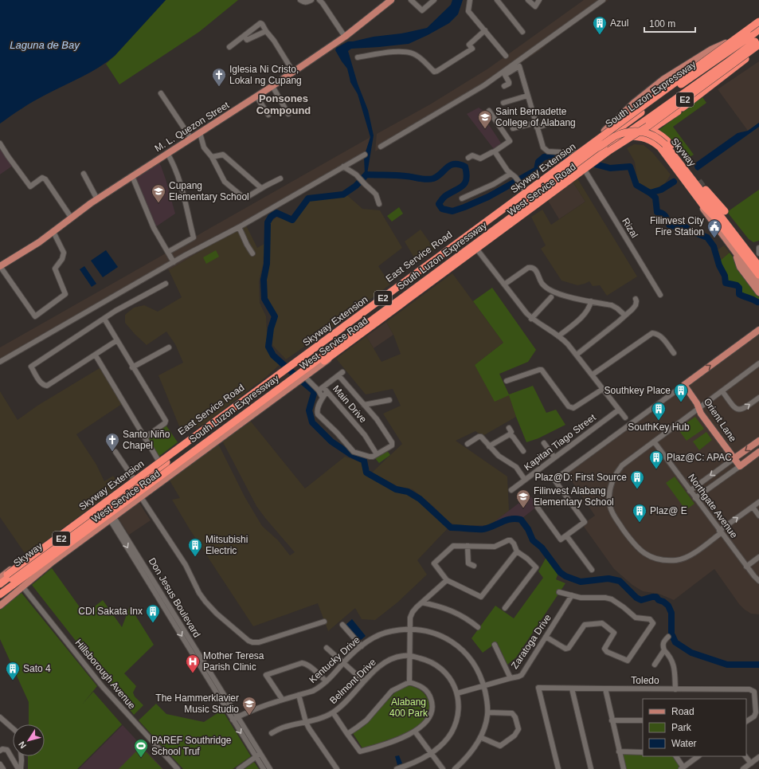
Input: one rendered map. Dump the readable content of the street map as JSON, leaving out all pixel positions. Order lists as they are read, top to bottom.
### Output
{
  "streets": {
    "highway": [
      "South Luzon Expressway",
      "E2",
      "Skyway",
      "Skyway Extension"
    ],
    "main road": [
      "M. L. Quezon Street",
      "West Service Road",
      "East Service Road",
      "Orient Lane"
    ],
    "street": [
      "Rizal",
      "Main Drive",
      "Kapitan Tiago Street",
      "Northgate Avenue",
      "Don Jesus Boulevard",
      "Zaratoga Drive",
      "Kentucky Drive",
      "Hillsborough Avenue",
      "Toledo",
      "Belmont Drive"
    ]
  },
  "crossings": [
    ["South Luzon Expressway", "West Service Road"],
    ["South Luzon Expressway", "Rizal"],
    ["South Luzon Expressway", "East Service Road"],
    ["South Luzon Expressway", "Main Drive"],
    ["E2", "Skyway"],
    ["Skyway Extension", "East Service Road"],
    ["West Service Road", "Rizal"],
    ["West Service Road", "Main Drive"],
    ["West Service Road", "Don Jesus Boulevard"],
    ["West Service Road", "Hillsborough Avenue"],
    ["Don Jesus Boulevard", "Kentucky Drive"],
    ["Zaratoga Drive", "Kentucky Drive"],
    ["Zaratoga Drive", "Belmont Drive"]
  ],
  "districts": ["Ponsones Compound"],
  "water": ["Laguna de Bay"],
  "parks": ["Alabang 400 Park"],
  "places": {
    "building": [
      "Azul",
      "Southkey Place",
      "SouthKey Hub",
      "Plaz@C: APAC",
      "Plaz@D: First Source",
      "Plaz@ E",
      "Mitsubishi Electric",
      "CDI Sakata Inx",
      "Sato 4"
    ],
    "church": ["Iglesia Ni Cristo, Lokal ng Cupang", "Santo Niño Chapel"],
    "school or university": [
      "Saint Bernadette College of Alabang",
      "Cupang Elementary School",
      "Filinvest Alabang Elementary School",
      "The Hammerklavier Music Studio"
    ],
    "public building": ["Filinvest City Fire Station"],
    "hospital": ["Mother Teresa Parish Clinic"],
    "sports": ["PAREF Southridge School Truf"]
  },
  "legend": ["Road", "Park", "Water"],
  "scale_bar": "100 m",
  "north": "bottom left"
}
